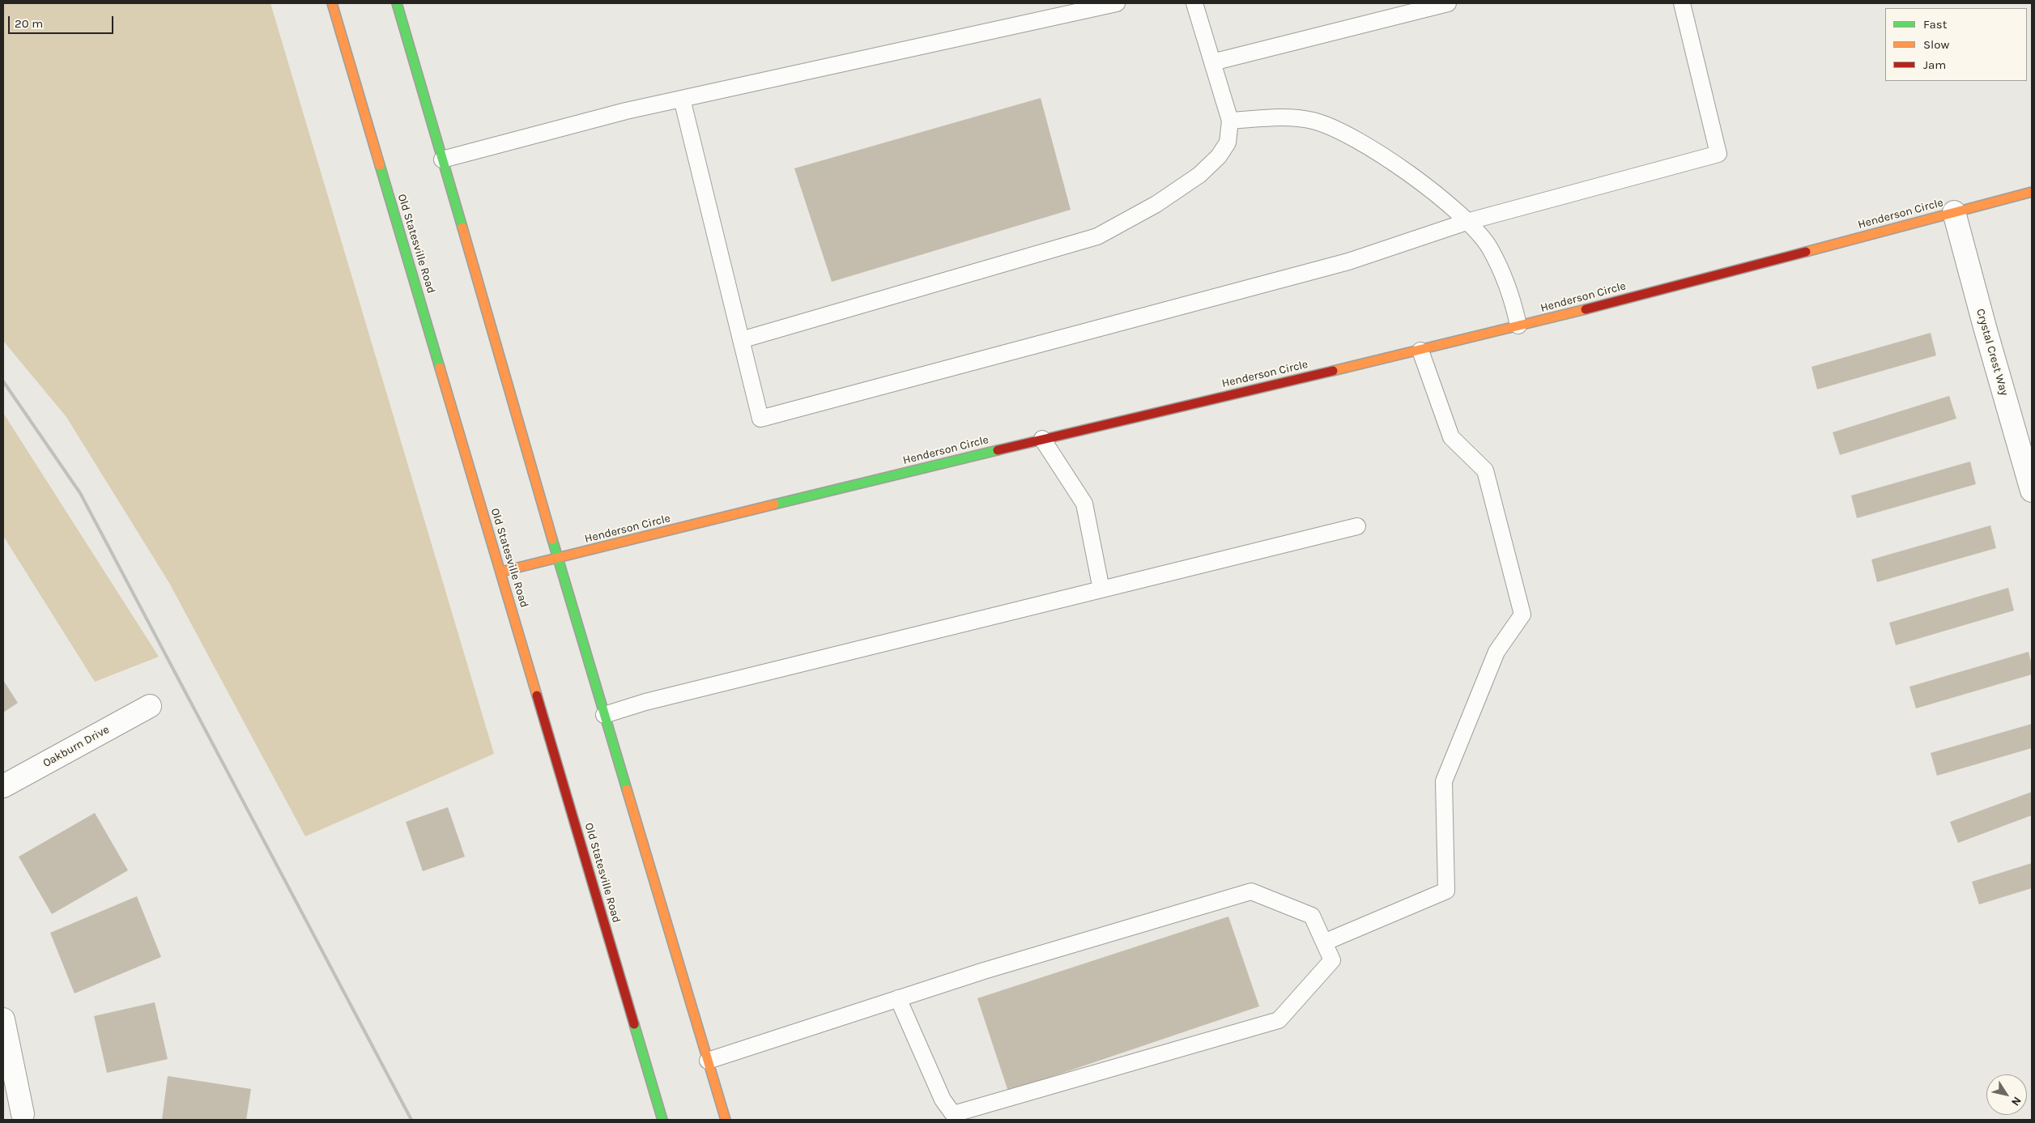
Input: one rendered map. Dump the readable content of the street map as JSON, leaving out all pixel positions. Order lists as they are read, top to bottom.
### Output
{
  "streets": {
    "main road": ["Henderson Circle", "Old Statesville Road"],
    "street": ["Crystal Crest Way", "Oakburn Drive"]
  },
  "crossings": [
    ["Henderson Circle", "Old Statesville Road"],
    ["Henderson Circle", "Crystal Crest Way"]
  ],
  "legend": ["Fast", "Slow", "Jam"],
  "scale_bar": "20 m",
  "north": "bottom right"
}
